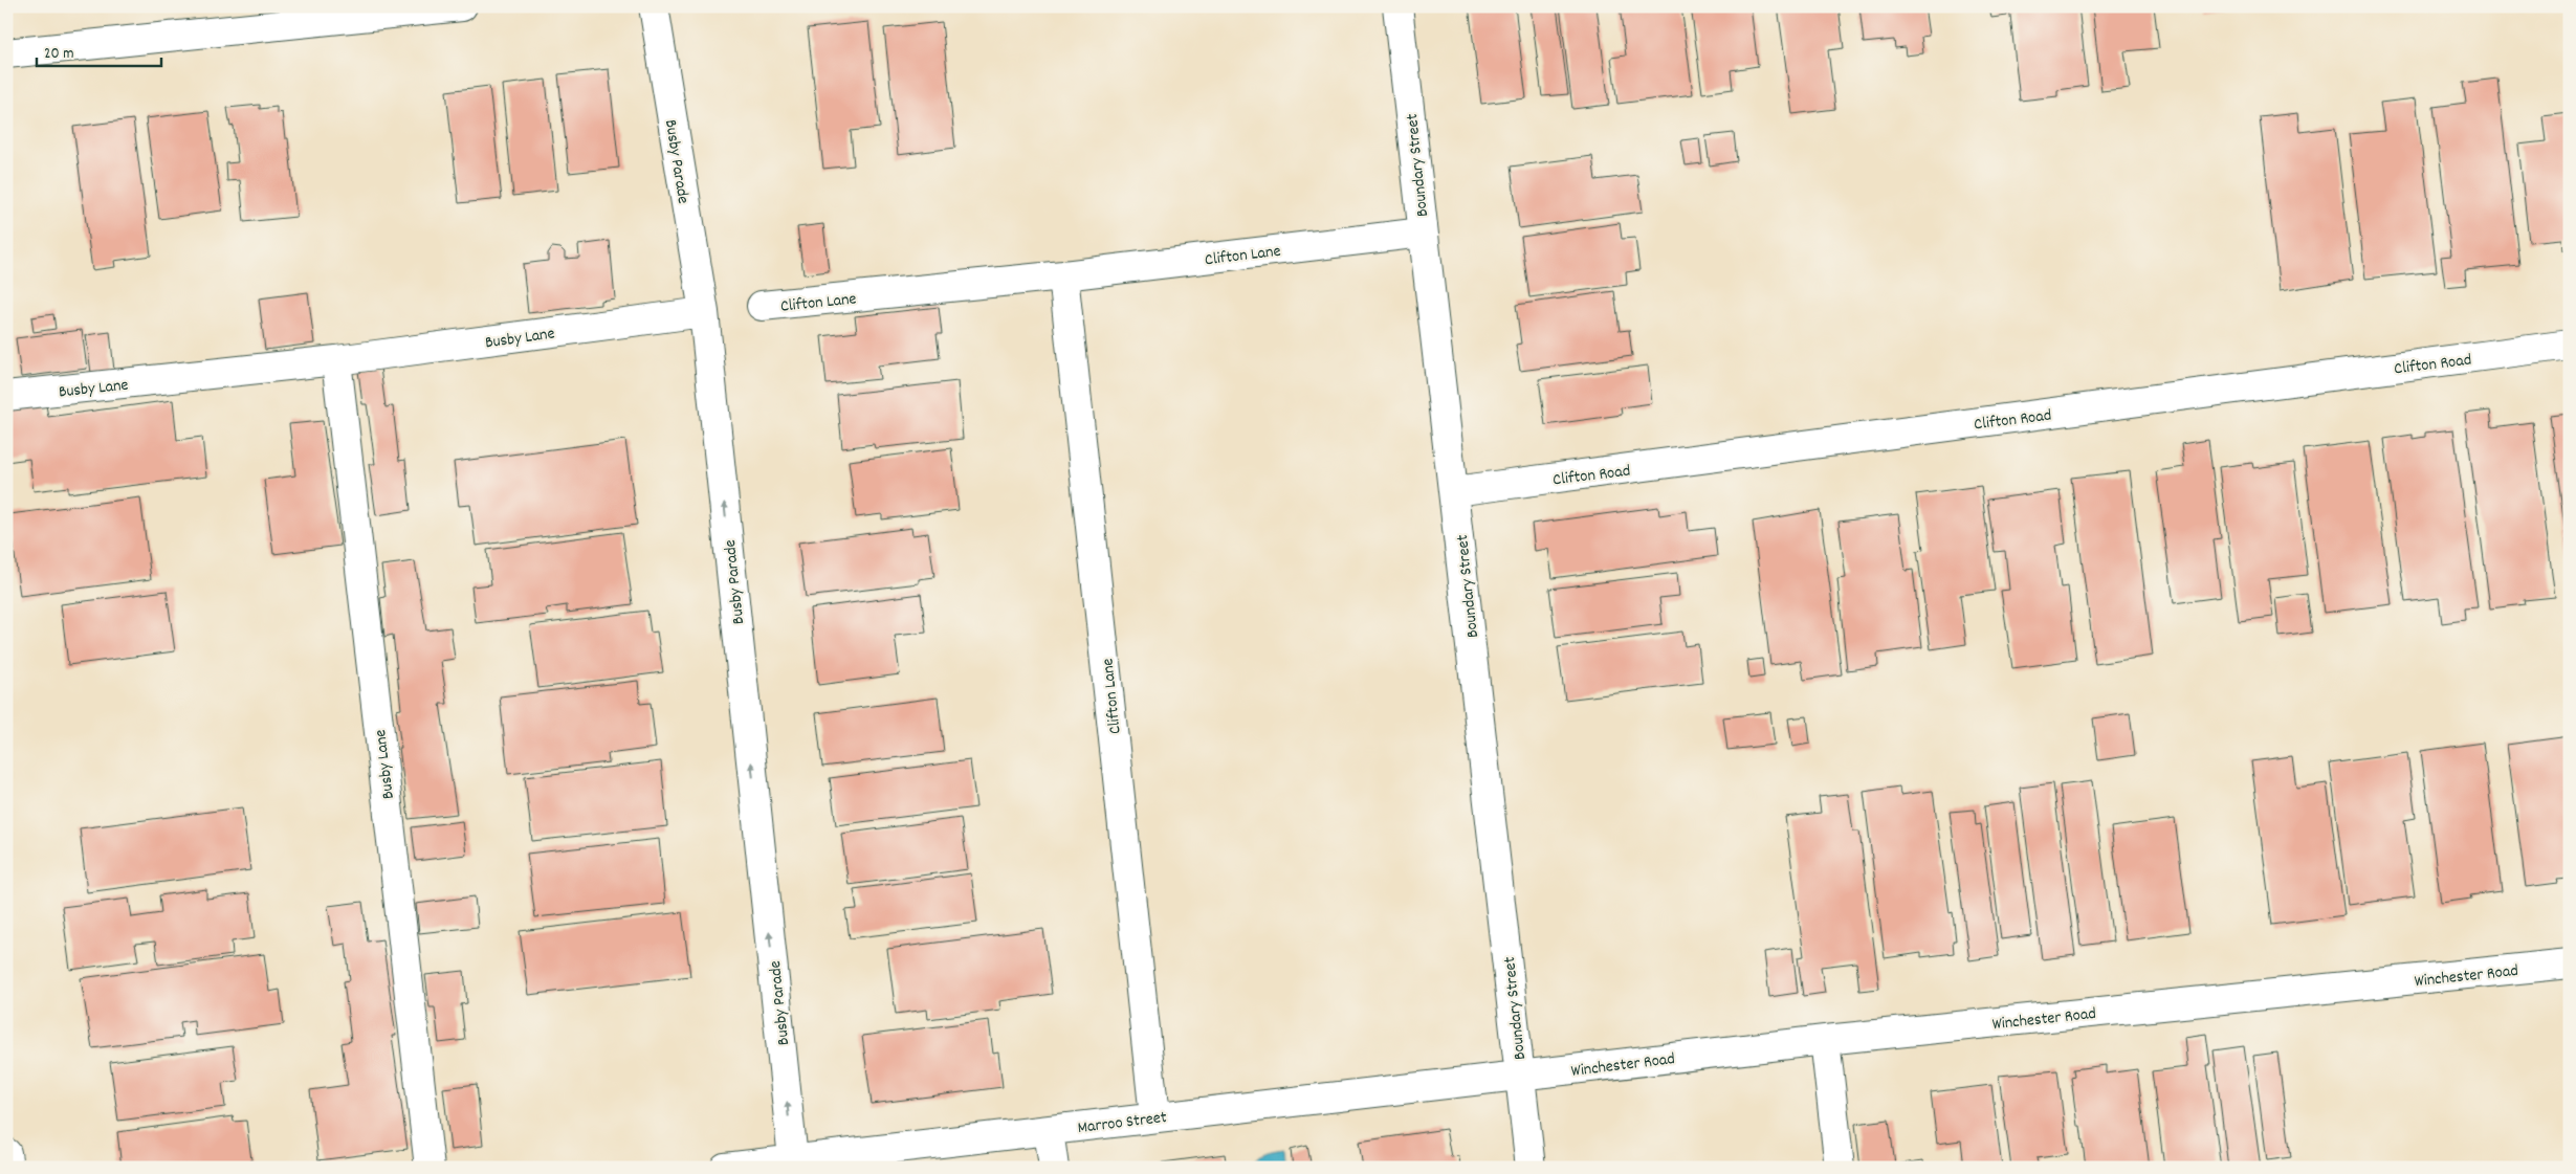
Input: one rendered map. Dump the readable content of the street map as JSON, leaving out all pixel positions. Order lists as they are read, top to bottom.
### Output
{
  "streets": {
    "street": [
      "Busby Parade",
      "Boundary Street",
      "Clifton Lane",
      "Busby Lane",
      "Clifton Road",
      "Winchester Road",
      "Marroo Street"
    ]
  },
  "crossings": [
    ["Busby Parade", "Busby Lane"],
    ["Busby Parade", "Marroo Street"],
    ["Boundary Street", "Clifton Lane"],
    ["Boundary Street", "Clifton Road"],
    ["Boundary Street", "Winchester Road"],
    ["Boundary Street", "Marroo Street"],
    ["Clifton Lane", "Marroo Street"],
    ["Winchester Road", "Marroo Street"]
  ],
  "one_way": ["Busby Parade"],
  "scale_bar": "20 m"
}
